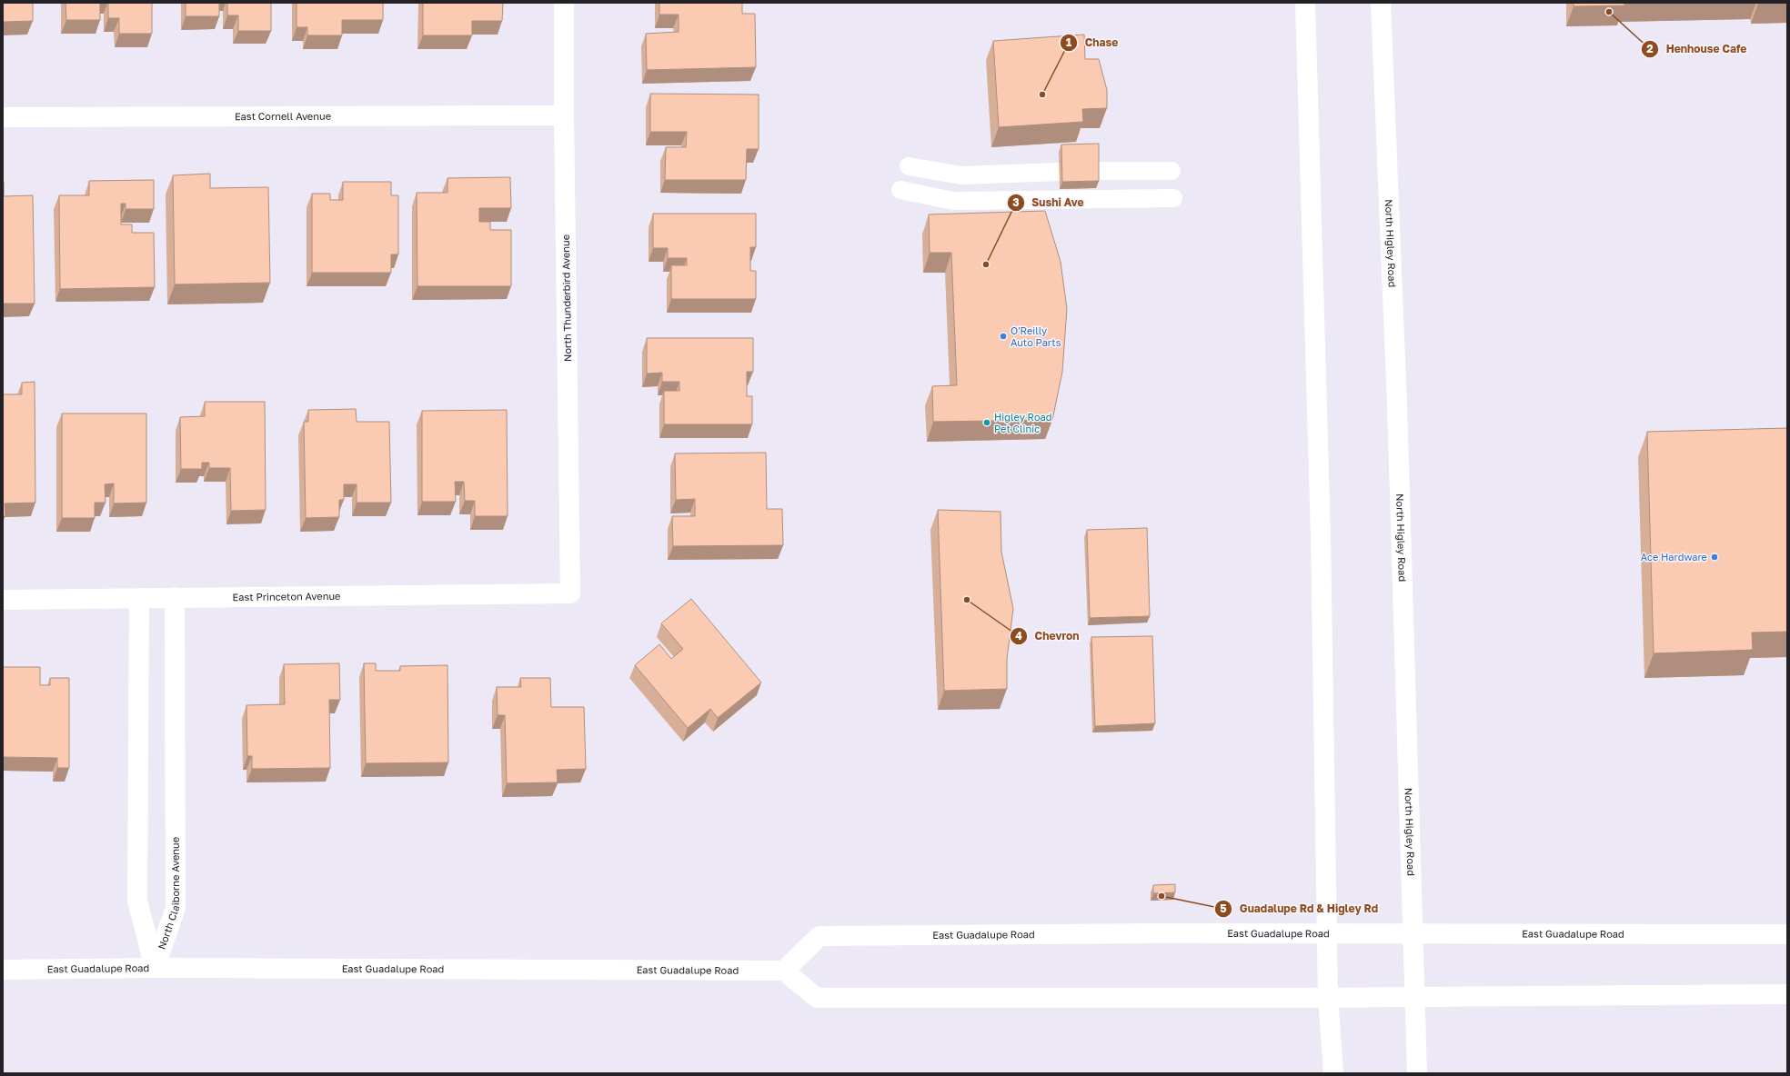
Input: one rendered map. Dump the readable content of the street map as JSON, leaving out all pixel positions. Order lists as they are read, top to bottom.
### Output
{
  "streets": {
    "main road": [
      "East Cornell Avenue",
      "North Higley Road",
      "North Thunderbird Avenue",
      "East Princeton Avenue",
      "North Claiborne Avenue",
      "East Guadalupe Road"
    ]
  },
  "crossings": [
    ["East Cornell Avenue", "North Thunderbird Avenue"],
    ["North Higley Road", "East Guadalupe Road"],
    ["North Thunderbird Avenue", "East Princeton Avenue"],
    ["East Princeton Avenue", "North Claiborne Avenue"],
    ["North Claiborne Avenue", "East Guadalupe Road"]
  ],
  "places": [
    "Henhouse Cafe",
    "Chase",
    "Sushi Ave",
    "O'Reilly Auto Parts",
    "Higley Road Pet Clinic",
    "Ace Hardware",
    "Chevron",
    "Guadalupe Rd & Higley Rd"
  ]
}
